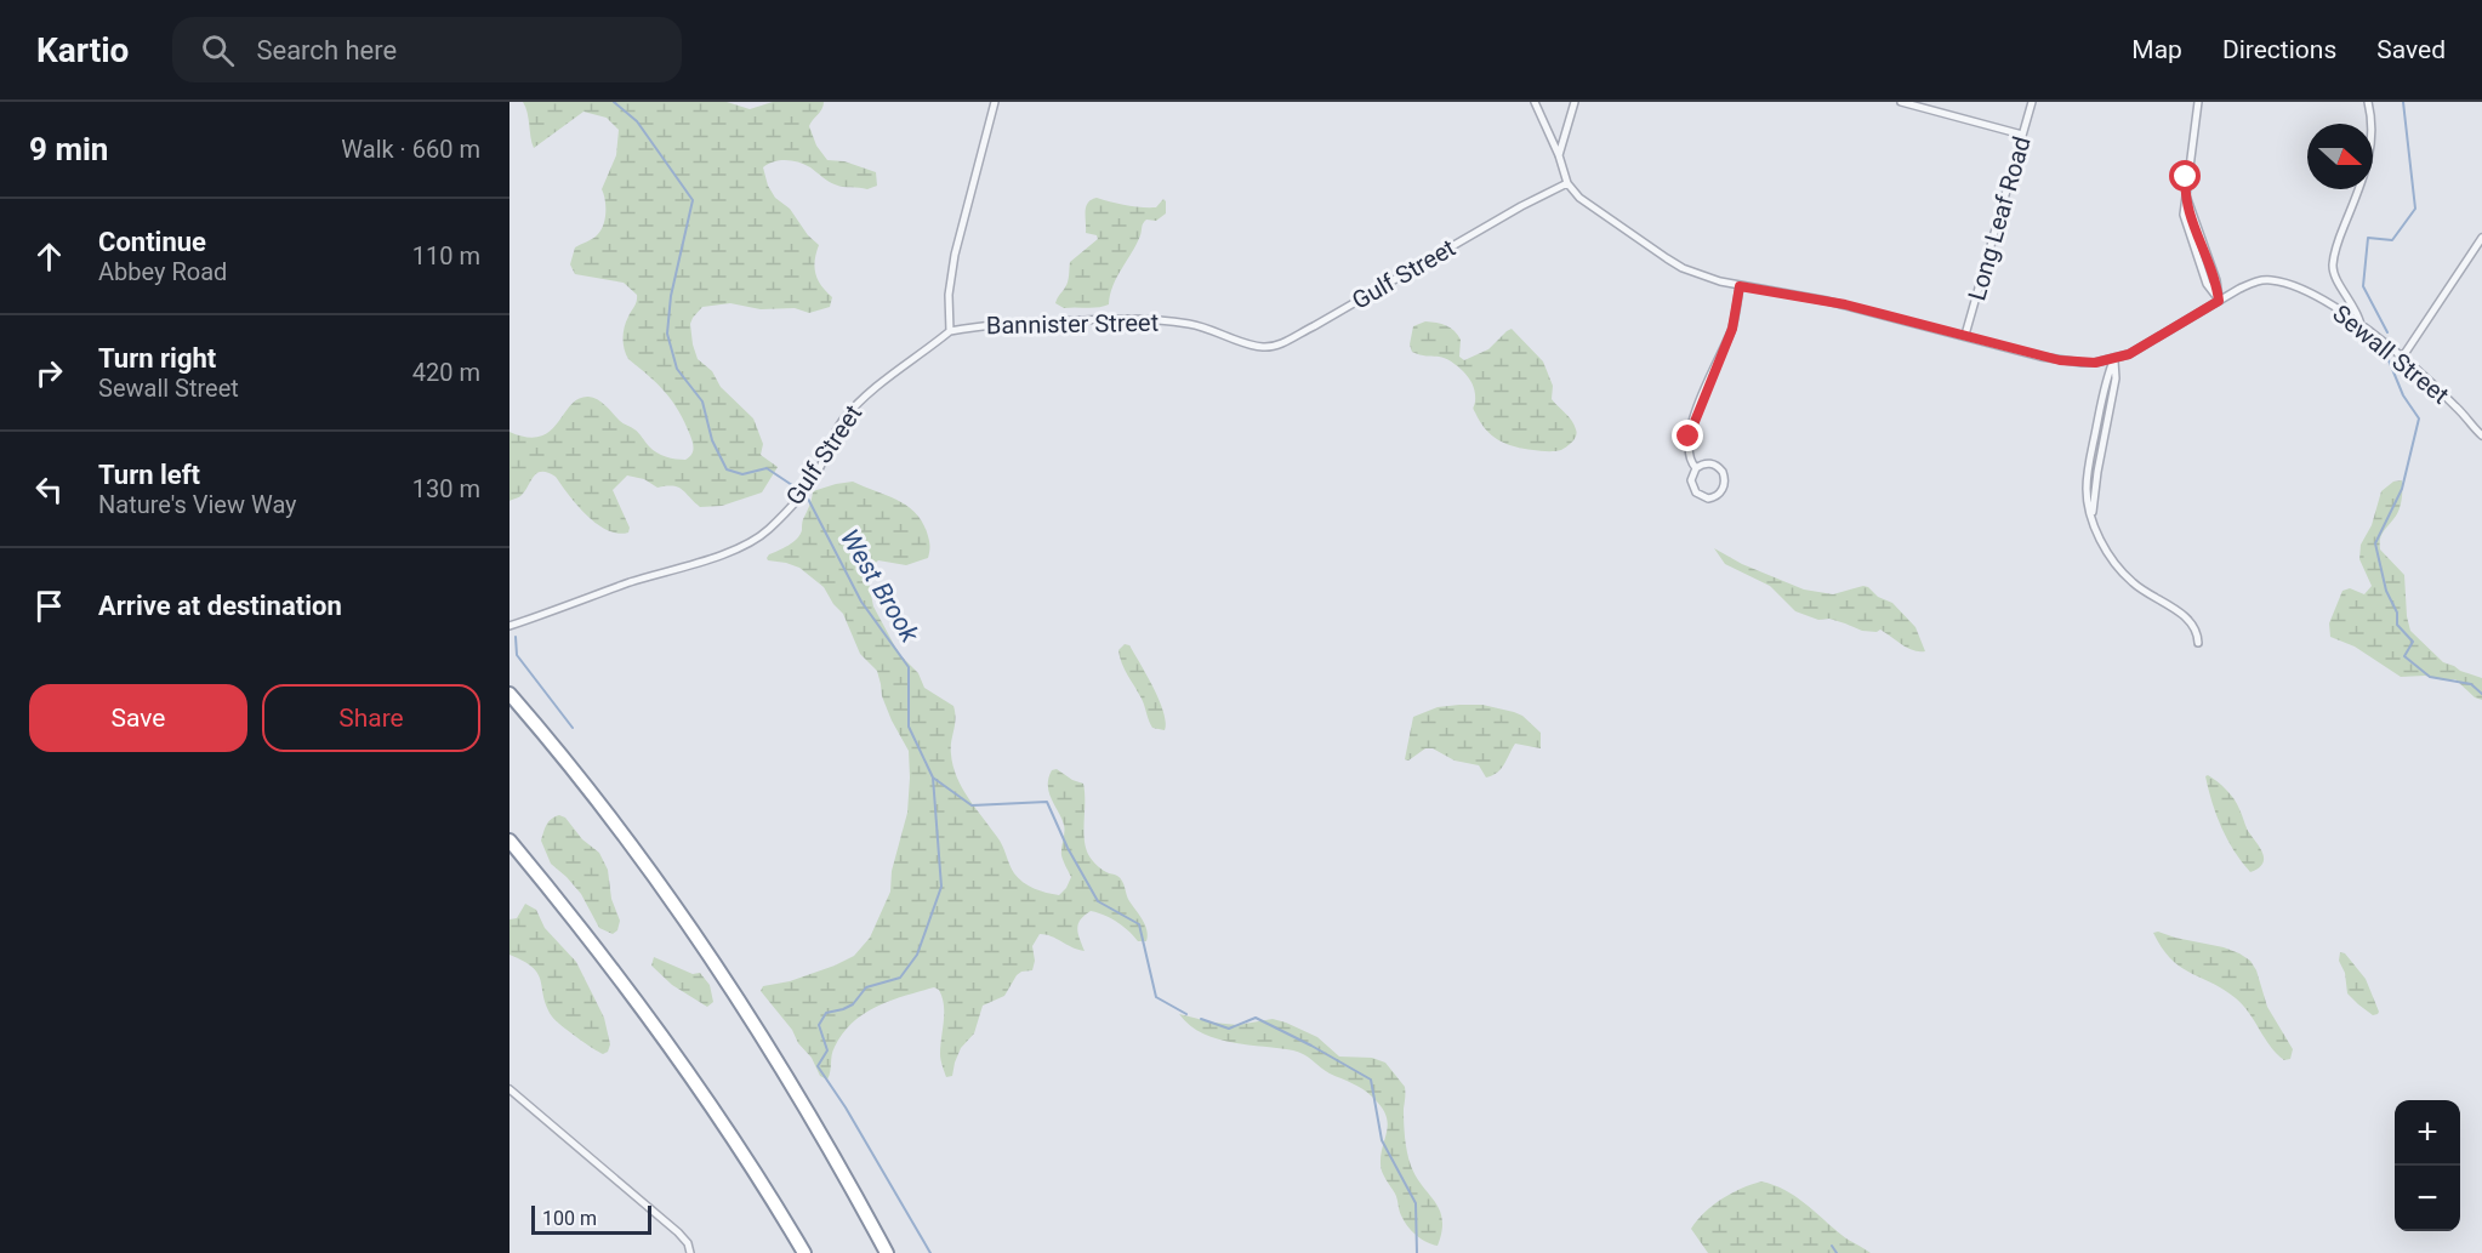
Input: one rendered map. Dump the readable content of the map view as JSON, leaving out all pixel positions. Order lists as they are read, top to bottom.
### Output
{
  "streets": {
    "street": [
      "Long Leaf Road",
      "Gulf Street",
      "Bannister Street",
      "Sewall Street"
    ]
  },
  "crossings": [
    ["Long Leaf Road", "Sewall Street"],
    ["Gulf Street", "Bannister Street"],
    ["Gulf Street", "Sewall Street"]
  ],
  "water": ["West Brook"],
  "scale_bar": "100 m",
  "north": "right",
  "page": {
    "header": "Kartio",
    "search": "Search here",
    "nav": ["Map", "Directions", "Saved"],
    "heading": ["9 min", "Walk · 660 m"],
    "list": [
      ["Continue", "Abbey Road", "110 m"],
      ["Turn right", "Sewall Street", "420 m"],
      ["Turn left", "Nature's View Way", "130 m"],
      "Arrive at destination"
    ],
    "buttons": ["Save", "Share"],
    "map_buttons": ["+", "−"],
    "scale": "100 m"
  }
}
